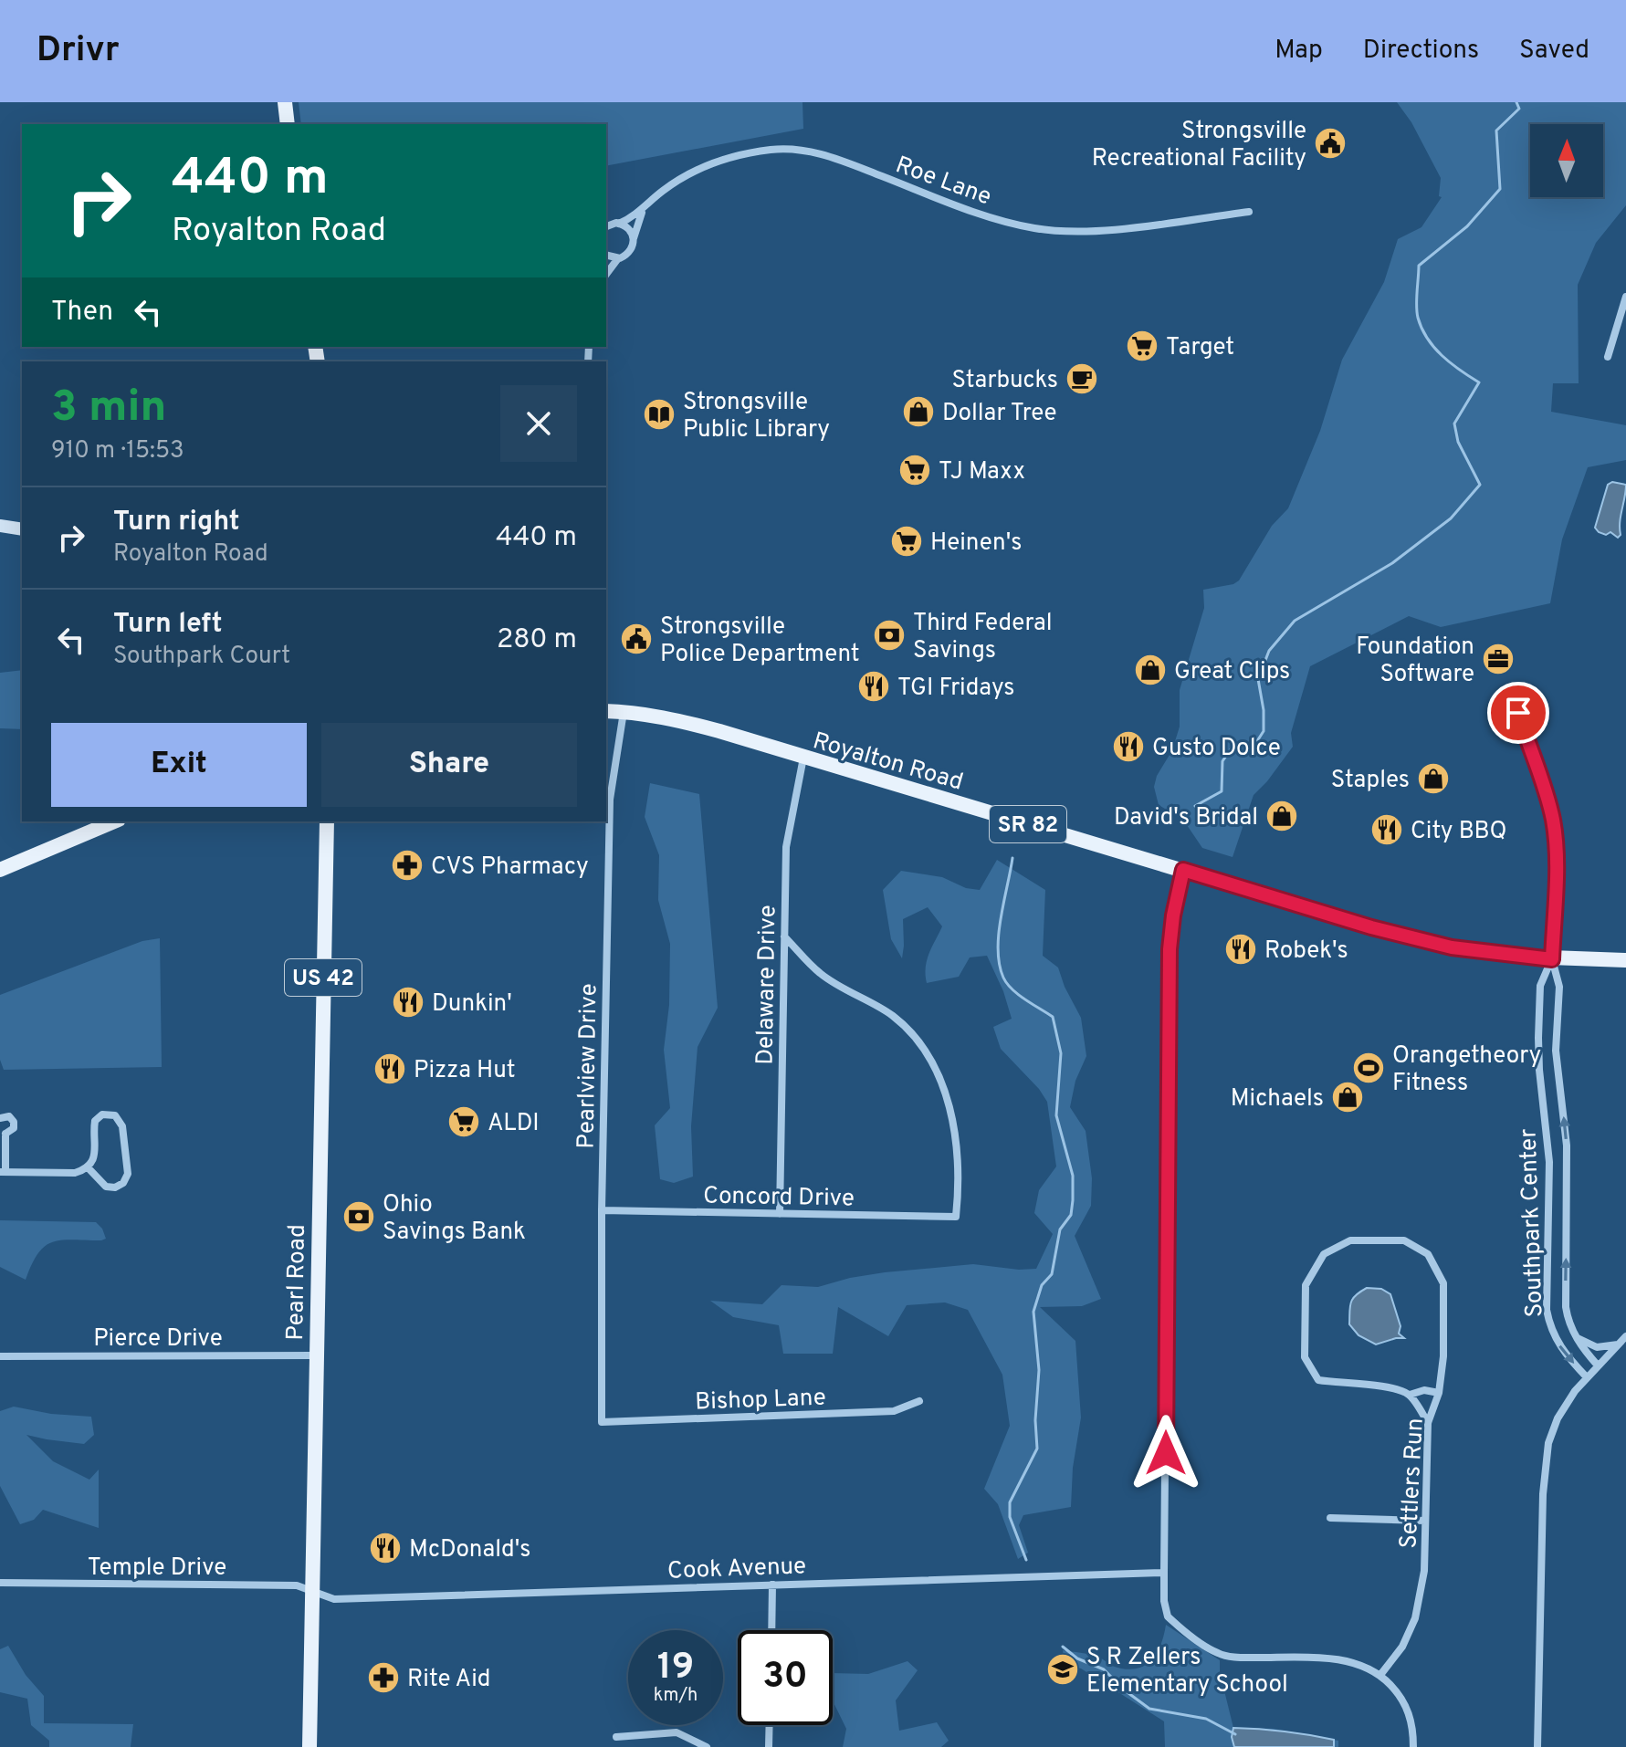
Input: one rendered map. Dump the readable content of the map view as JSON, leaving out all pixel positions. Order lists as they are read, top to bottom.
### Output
{
  "streets": {
    "main road": [
      "Royalton Road",
      "SR 82",
      "US 42",
      "Pearl Road"
    ],
    "street": [
      "Roe Lane",
      "Delaware Drive",
      "Pearlview Drive",
      "Concord Drive",
      "Southpark Center",
      "Pierce Drive",
      "Bishop Lane",
      "Settlers Run",
      "Temple Drive",
      "Cook Avenue"
    ]
  },
  "crossings": [
    ["Royalton Road", "Delaware Drive"],
    ["Royalton Road", "Pearlview Drive"],
    ["Royalton Road", "Southpark Center"],
    ["Delaware Drive", "Concord Drive"],
    ["Pearlview Drive", "Concord Drive"],
    ["Pearlview Drive", "Bishop Lane"],
    ["Pearl Road", "Pierce Drive"],
    ["Pearl Road", "Temple Drive"],
    ["Pearl Road", "Cook Avenue"],
    ["Temple Drive", "Cook Avenue"]
  ],
  "places": {
    "public building": ["Strongsville Recreational Facility", "Strongsville Police Department"],
    "supermarket": [
      "Target",
      "TJ Maxx",
      "Heinen's",
      "ALDI"
    ],
    "cafe": ["Starbucks"],
    "shop": [
      "Dollar Tree",
      "Great Clips",
      "Staples",
      "David's Bridal",
      "Michaels"
    ],
    "library": ["Strongsville Public Library"],
    "bank": ["Third Federal Savings", "Ohio Savings Bank"],
    "office": ["Foundation Software"],
    "restaurant": [
      "TGI Fridays",
      "Gusto Dolce",
      "City BBQ",
      "Robek's",
      "Dunkin'",
      "Pizza Hut",
      "McDonald's"
    ],
    "pharmacy": ["CVS Pharmacy", "Rite Aid"],
    "sports": ["Orangetheory Fitness"],
    "school or university": ["S R Zellers Elementary School"]
  },
  "north": "top",
  "page": {
    "header": "Drivr",
    "nav": ["Map", "Directions", "Saved"],
    "turn": ["440 m", "Royalton Road"],
    "then": "Then",
    "heading": ["3 min", "910 m · 15:53"],
    "list": [
      {
        "name": "Turn right",
        "note": "Royalton Road",
        "value": "440 m"
      },
      {
        "name": "Turn left",
        "note": "Southpark Court",
        "value": "280 m"
      }
    ],
    "buttons": ["Exit", "Share"],
    "speed": "19 km/h",
    "limit": "30"
  }
}
